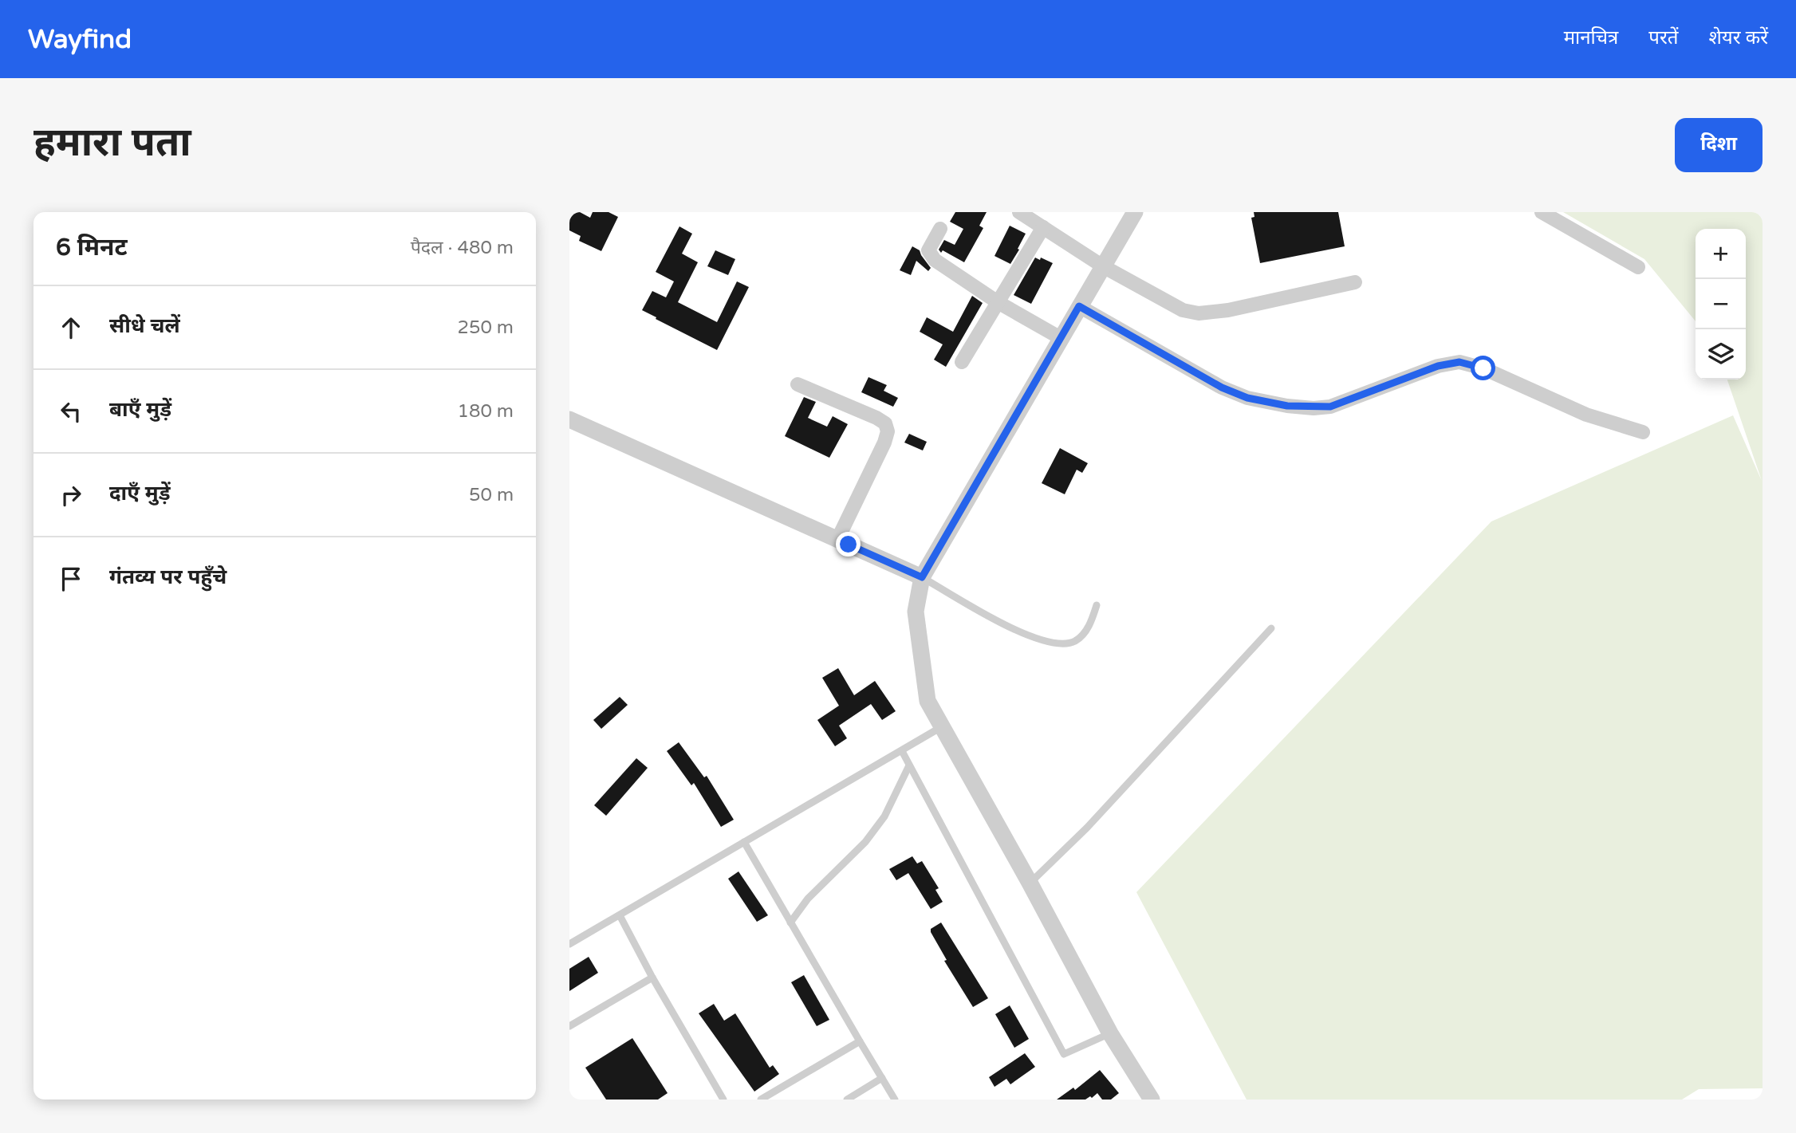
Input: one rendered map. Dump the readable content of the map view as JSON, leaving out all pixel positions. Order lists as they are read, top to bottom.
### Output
{
  "page": {
    "header": "Wayfind",
    "nav": ["मानचित्र", "परतें", "शेयर करें"],
    "buttons": "दिशा",
    "title": "हमारा पता",
    "heading": ["6 मिनट", "पैदल · 480 m"],
    "map_buttons": ["+", "−"],
    "list": [
      ["सीधे चलें", "250 m"],
      ["बाएँ मुड़ें", "180 m"],
      ["दाएँ मुड़ें", "50 m"],
      "गंतव्य पर पहुँचे"
    ]
  }
}
